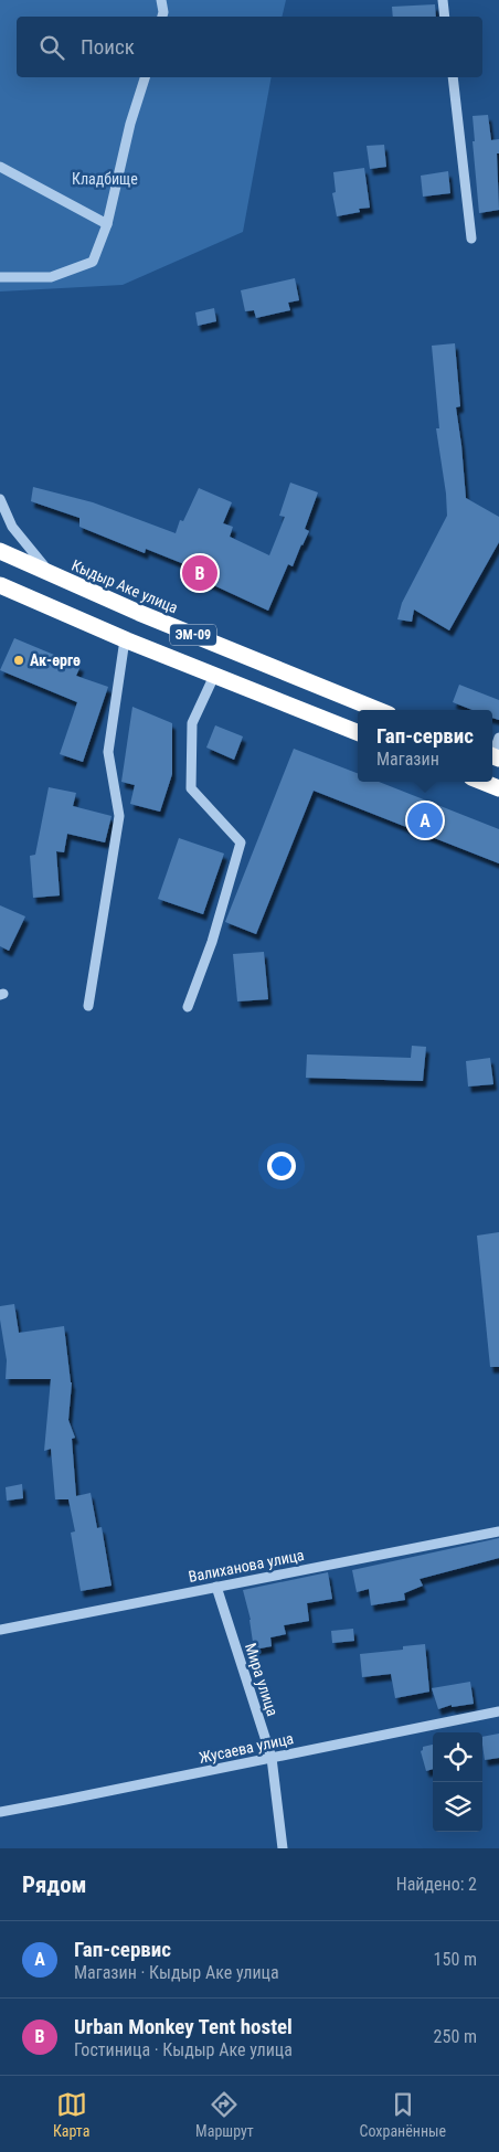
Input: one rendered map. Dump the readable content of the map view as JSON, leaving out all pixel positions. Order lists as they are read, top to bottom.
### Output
{
  "streets": {
    "highway": ["Кыдыр Аке улица", "ЭМ-09"],
    "street": ["Валиханова улица", "Мира улица", "Жусаева улица"]
  },
  "crossings": [
    ["Валиханова улица", "Мира улица"],
    ["Мира улица", "Жусаева улица"]
  ],
  "parks": ["Кладбище"],
  "places": ["Ак-өргө"],
  "page": {
    "search": "Поиск",
    "pins": ["B", "A"],
    "popup": ["Гап-сервис", "Магазин"],
    "heading": ["Рядом", "Найдено: 2"],
    "list": [
      {
        "mark": "A",
        "name": "Гап-сервис",
        "note": "Магазин · Кыдыр Аке улица",
        "value": "150 m"
      },
      {
        "mark": "B",
        "name": "Urban Monkey Tent hostel",
        "note": "Гостиница · Кыдыр Аке улица",
        "value": "250 m"
      }
    ],
    "nav": ["Карта", "Маршрут", "Сохранённые"]
  }
}
